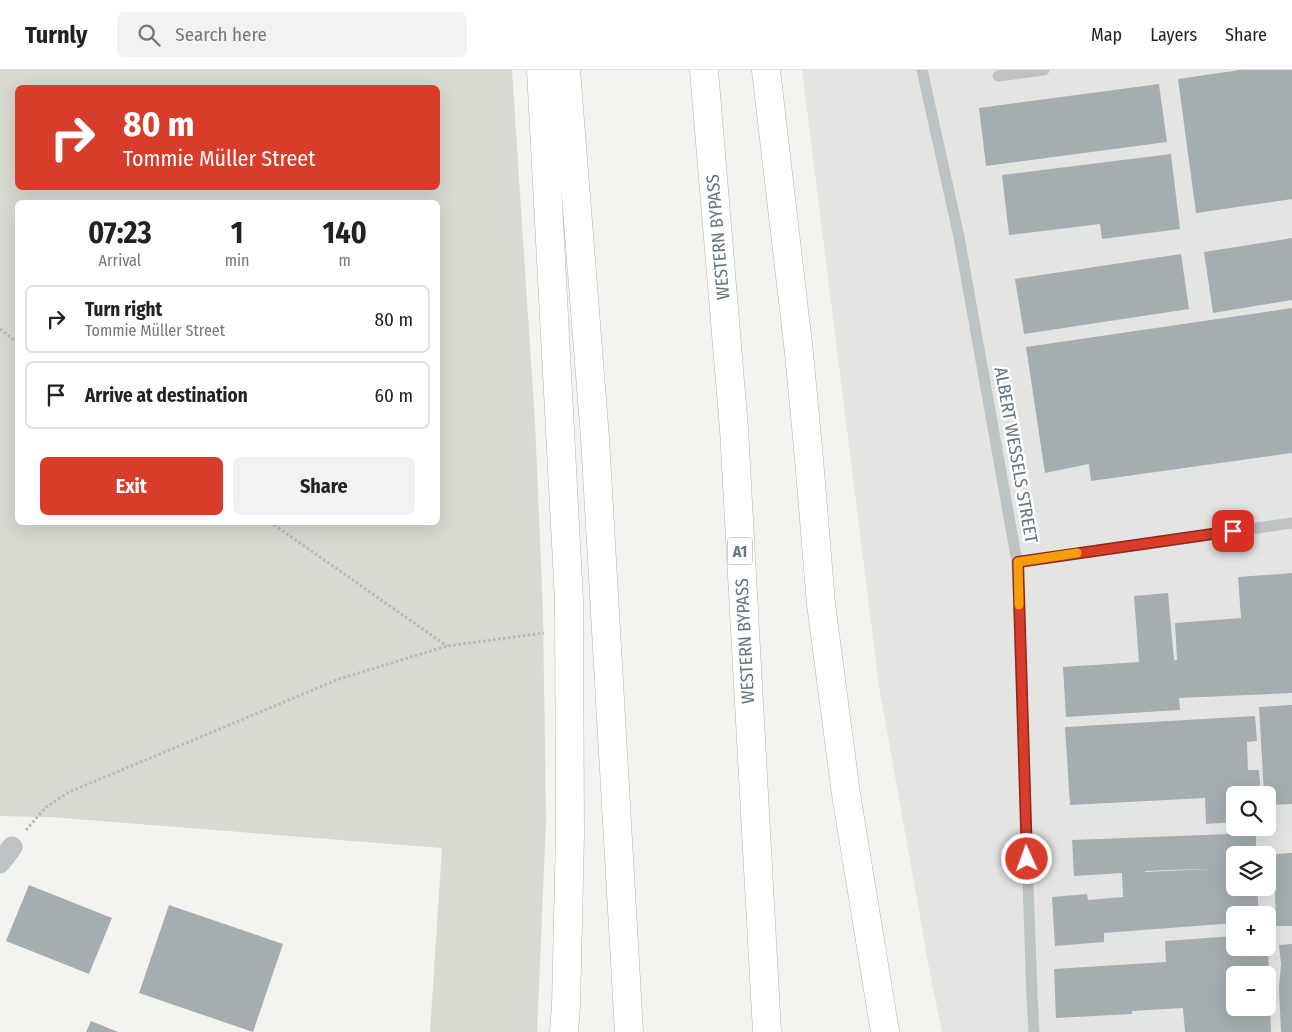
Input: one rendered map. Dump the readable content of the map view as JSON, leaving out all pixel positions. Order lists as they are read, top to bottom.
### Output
{
  "streets": {
    "highway": ["WESTERN BYPASS", "A1"],
    "lane": ["ALBERT WESSELS STREET"]
  },
  "page": {
    "header": "Turnly",
    "search": "Search here",
    "nav": ["Map", "Layers", "Share"],
    "turn": ["80 m", "Tommie Müller Street"],
    "eta": [
      "07:23",
      "Arrival",
      "1",
      "min",
      "140",
      "m"
    ],
    "list": [
      {
        "name": "Turn right",
        "note": "Tommie Müller Street",
        "value": "80 m"
      },
      {
        "name": "Arrive at destination",
        "value": "60 m"
      }
    ],
    "buttons": ["Exit", "Share"],
    "map_buttons": ["+", "−"]
  }
}
